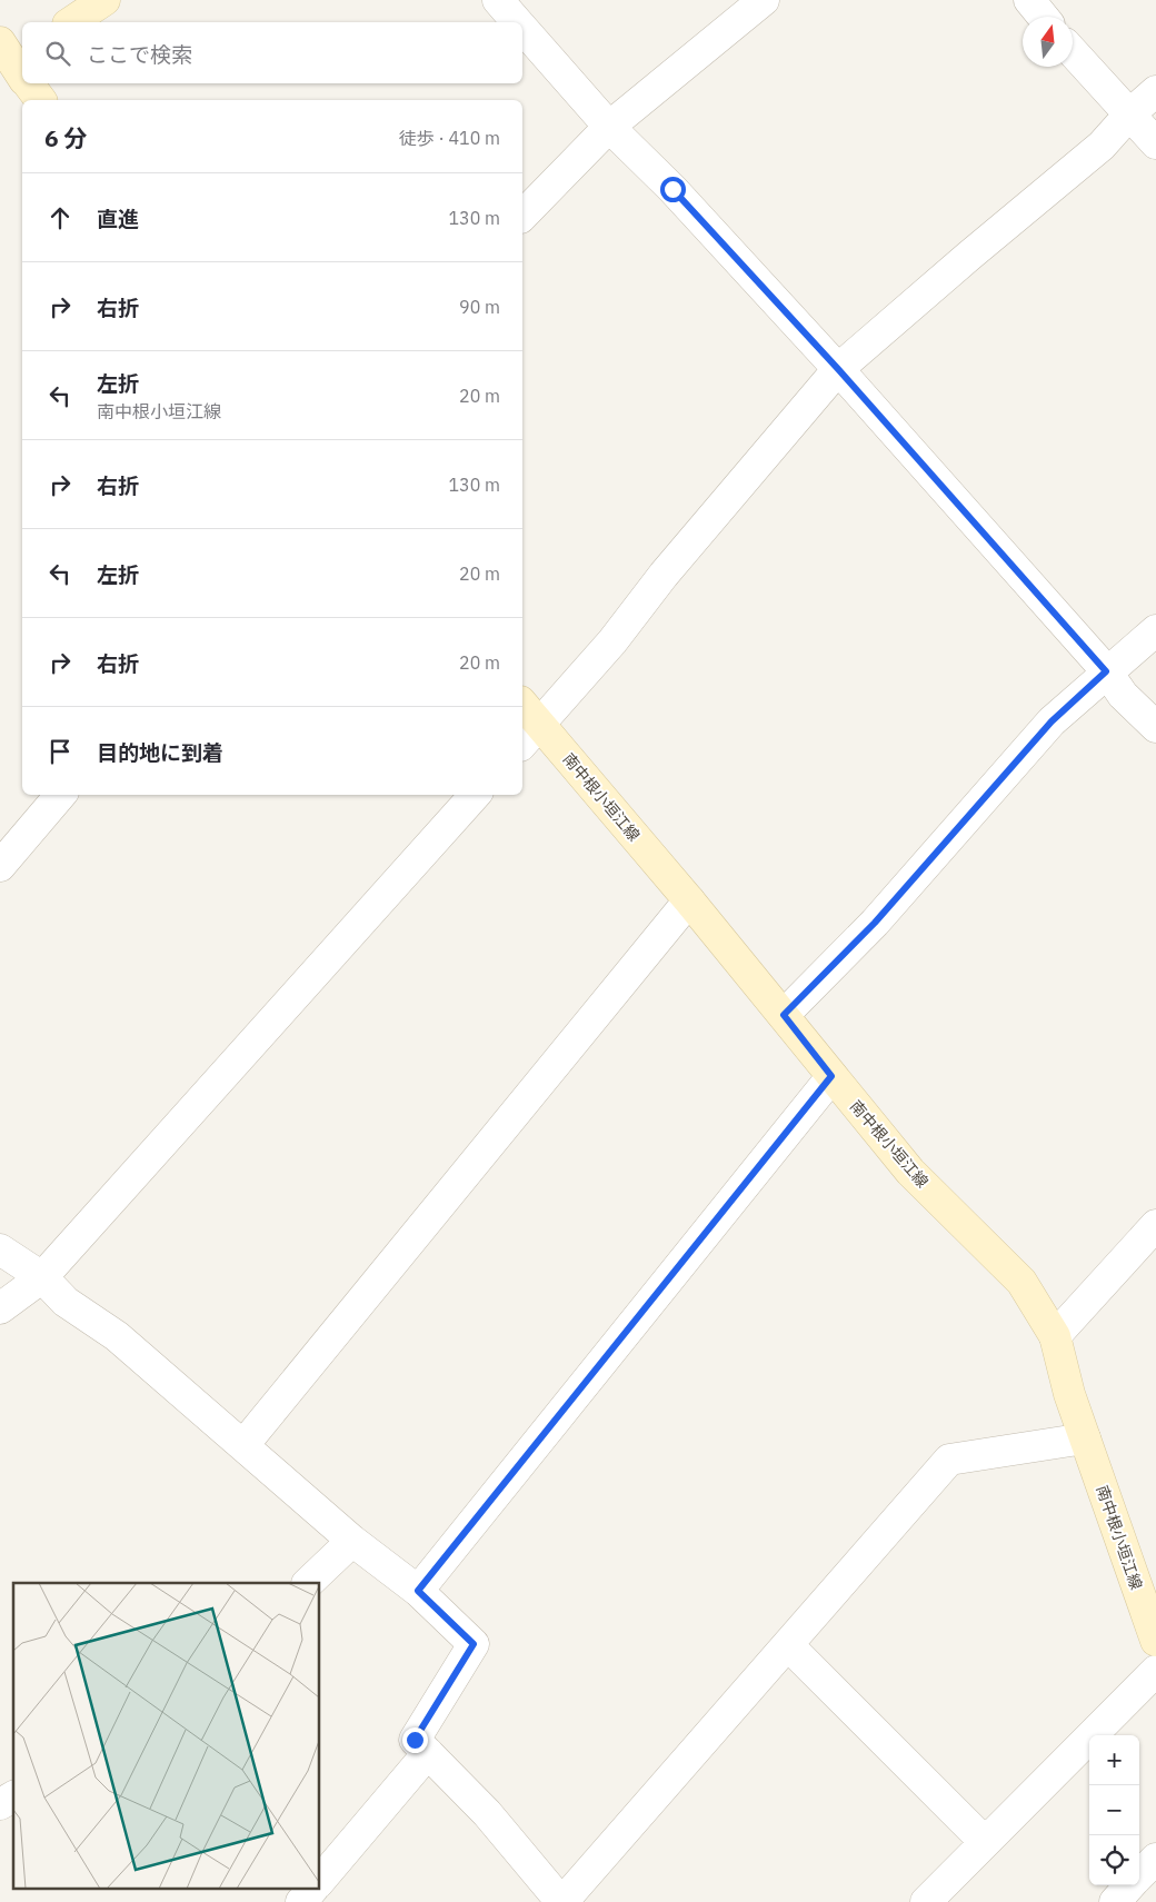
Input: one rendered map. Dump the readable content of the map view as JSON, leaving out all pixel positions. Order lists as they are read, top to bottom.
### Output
{
  "streets": {
    "main road": ["南中根小垣江線"]
  },
  "north": "top",
  "page": {
    "search": "ここで検索",
    "heading": ["6 分", "徒歩 · 410 m"],
    "list": [
      ["直進", "130 m"],
      ["右折", "90 m"],
      ["左折", "南中根小垣江線", "20 m"],
      ["右折", "130 m"],
      ["左折", "20 m"],
      ["右折", "20 m"],
      "目的地に到着"
    ],
    "map_buttons": ["+", "−"]
  }
}
